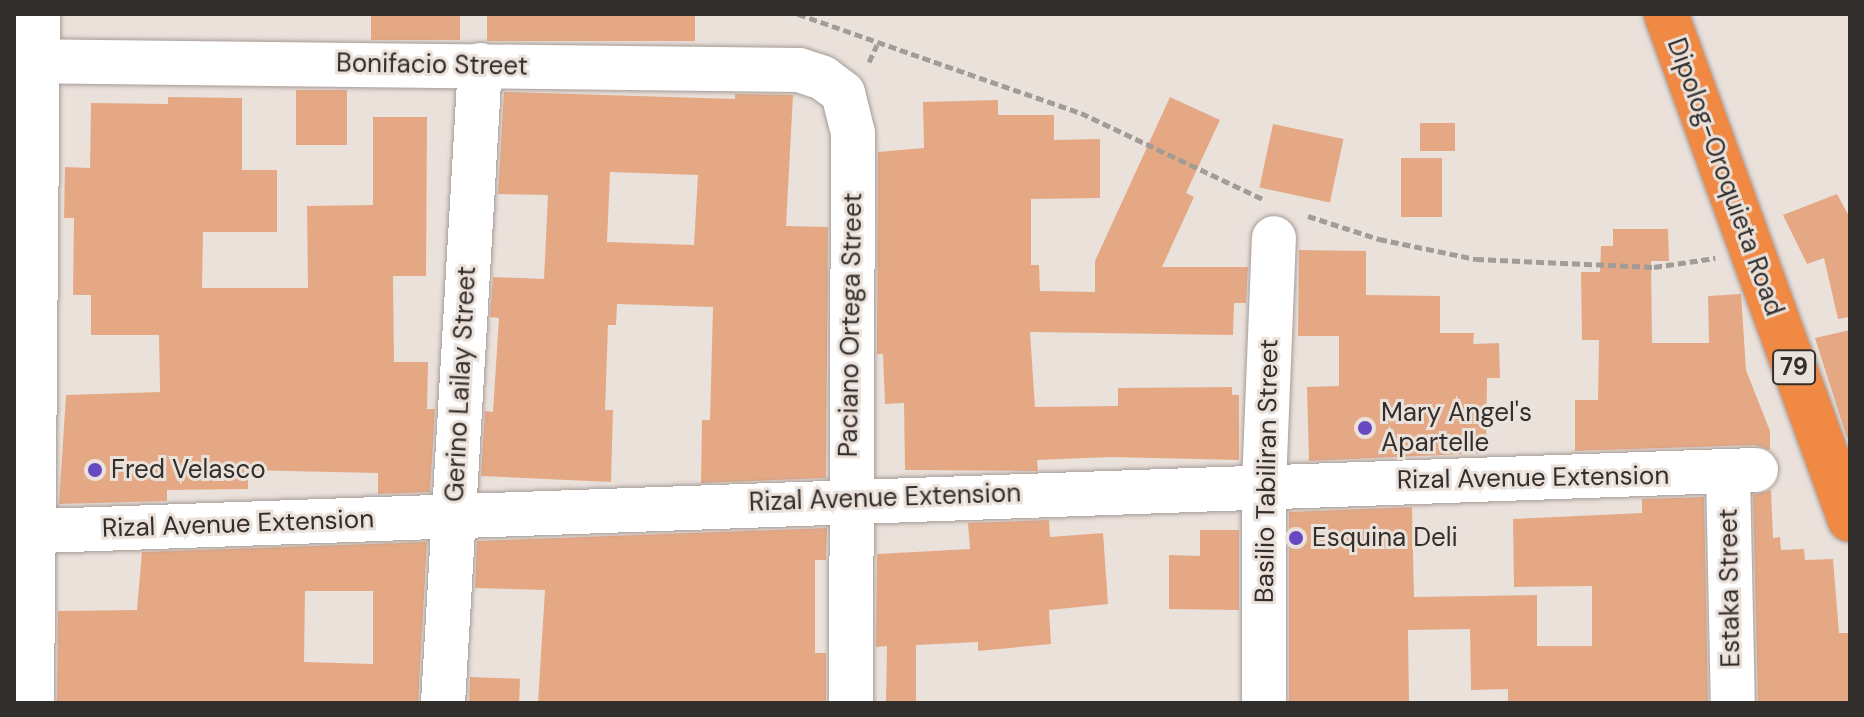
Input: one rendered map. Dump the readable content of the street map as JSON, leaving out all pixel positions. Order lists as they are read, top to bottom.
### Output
{
  "streets": {
    "highway": ["Dipolog-Oroquieta Road", "79"],
    "street": [
      "Bonifacio Street",
      "Paciano Ortega Street",
      "Gerino Lailay Street",
      "Basilio Tabiliran Street",
      "Rizal Avenue Extension",
      "Estaka Street"
    ]
  },
  "crossings": [
    ["Bonifacio Street", "Paciano Ortega Street"],
    ["Bonifacio Street", "Gerino Lailay Street"],
    ["Paciano Ortega Street", "Rizal Avenue Extension"],
    ["Gerino Lailay Street", "Rizal Avenue Extension"],
    ["Basilio Tabiliran Street", "Rizal Avenue Extension"],
    ["Rizal Avenue Extension", "Estaka Street"]
  ],
  "places": ["Mary Angel's Apartelle", "Fred Velasco", "Esquina Deli"]
}
